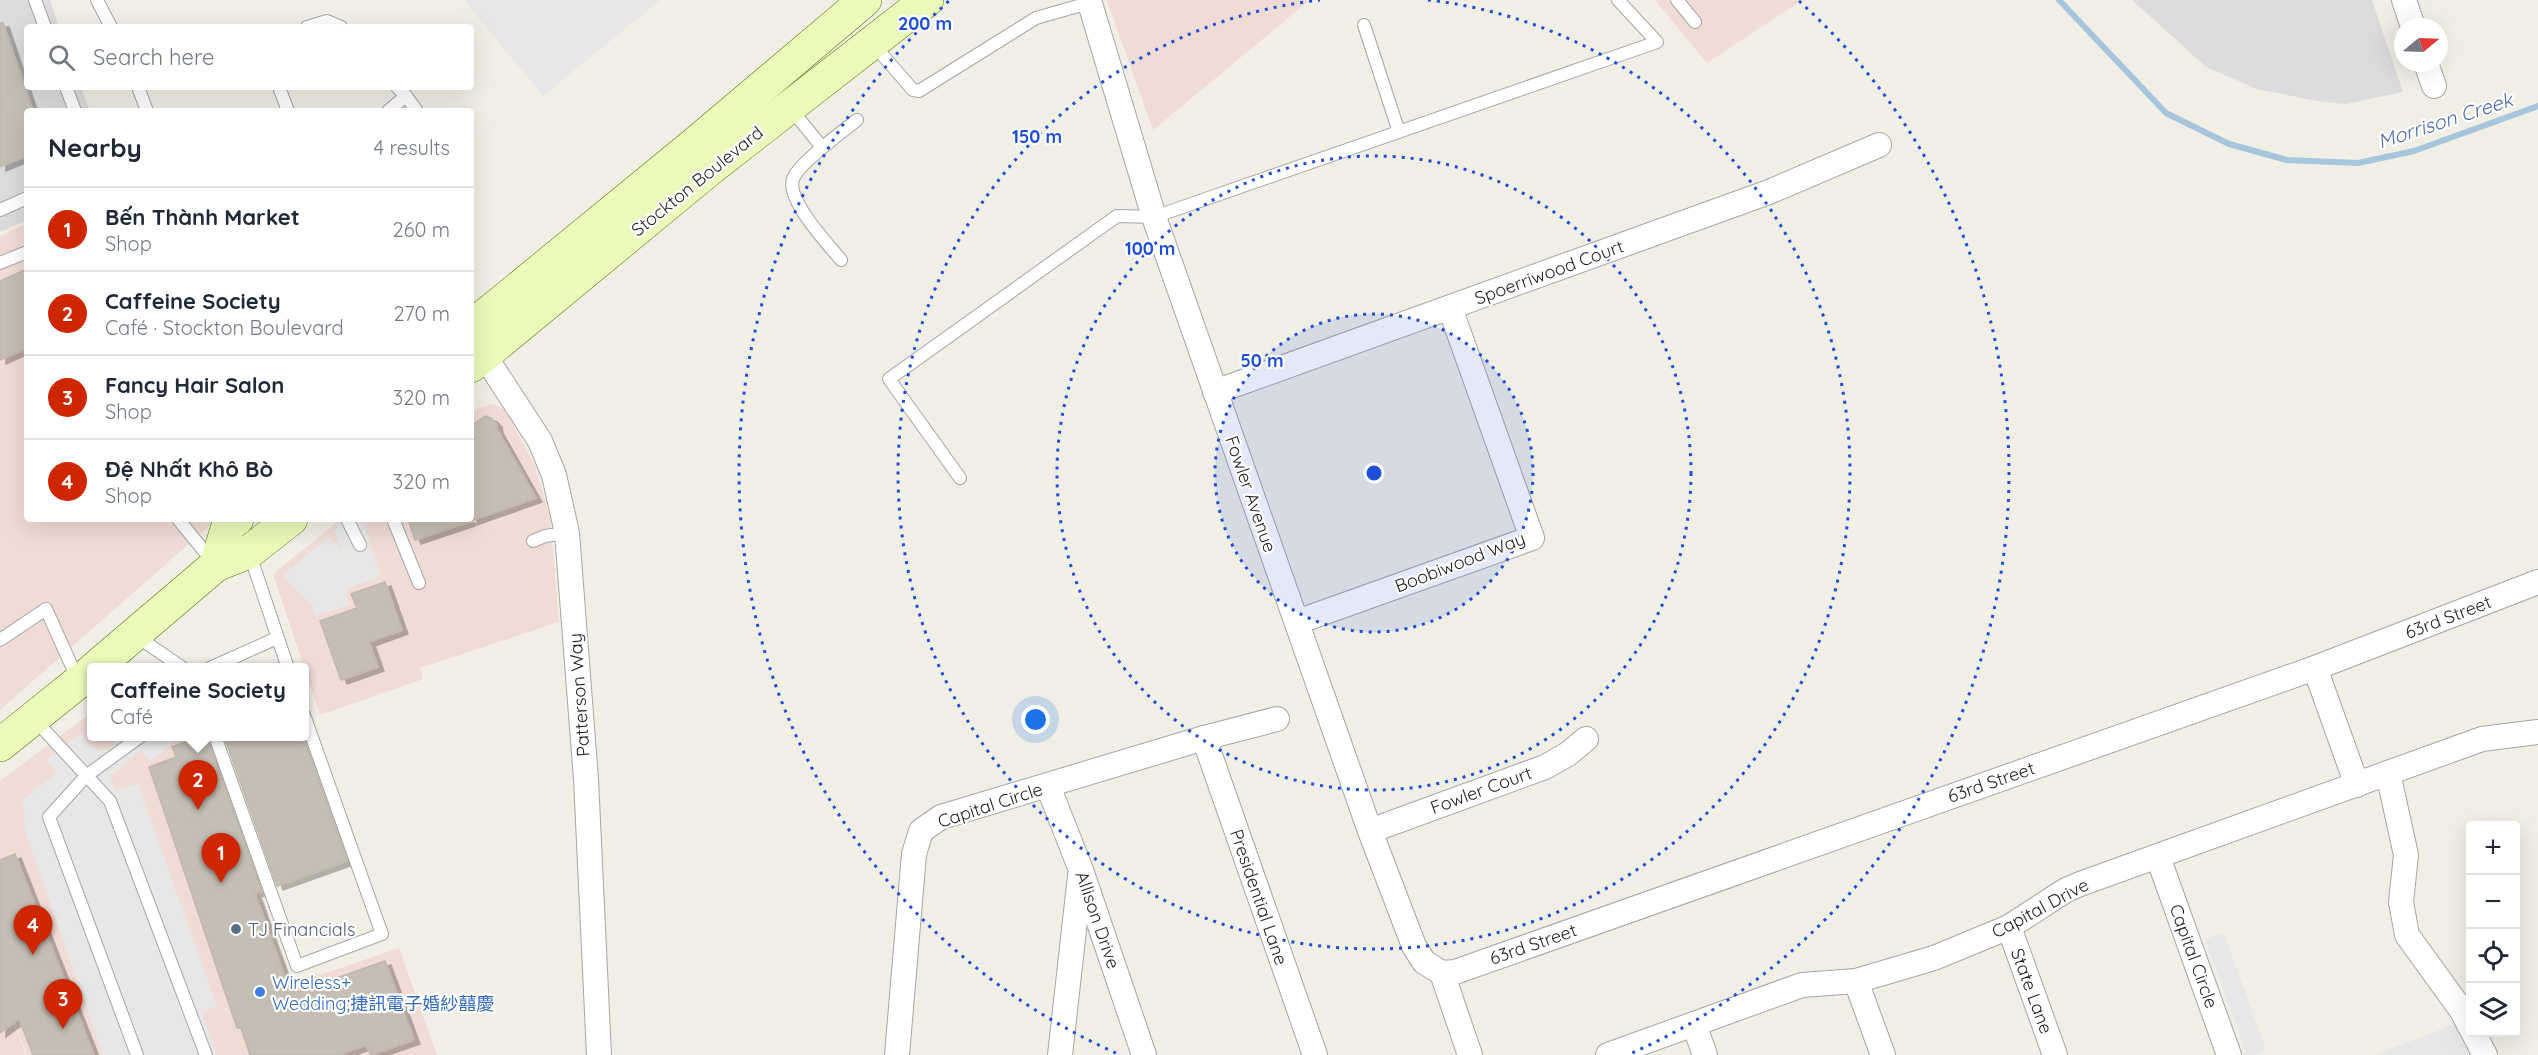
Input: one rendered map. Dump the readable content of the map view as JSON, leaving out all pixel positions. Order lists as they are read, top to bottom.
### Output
{
  "streets": {
    "main road": ["Stockton Boulevard"],
    "street": [
      "Spoerriwood Court",
      "Fowler Avenue",
      "Boobiwood Way",
      "63rd Street",
      "Patterson Way",
      "Fowler Court",
      "Capital Circle",
      "Presidential Lane",
      "Capital Drive",
      "Allison Drive",
      "State Lane"
    ]
  },
  "crossings": [
    ["Stockton Boulevard", "Patterson Way"],
    ["Spoerriwood Court", "Fowler Avenue"],
    ["Spoerriwood Court", "Boobiwood Way"],
    ["Fowler Avenue", "Boobiwood Way"],
    ["Fowler Avenue", "63rd Street"],
    ["Fowler Avenue", "Fowler Court"],
    ["Capital Circle", "Presidential Lane"],
    ["Capital Circle", "Capital Drive"],
    ["Capital Circle", "Allison Drive"],
    ["Capital Drive", "State Lane"]
  ],
  "water": ["Morrison Creek"],
  "places": ["TJ Financials", "Wireless+ Wedding;捷訊電子婚紗囍慶"],
  "north": "right",
  "page": {
    "search": "Search here",
    "heading": ["Nearby", "4 results"],
    "list": [
      {
        "mark": "1",
        "name": "Bến Thành Market",
        "note": "Shop",
        "value": "260 m"
      },
      {
        "mark": "2",
        "name": "Caffeine Society",
        "note": "Café · Stockton Boulevard",
        "value": "270 m"
      },
      {
        "mark": "3",
        "name": "Fancy Hair Salon",
        "note": "Shop",
        "value": "320 m"
      },
      {
        "mark": "4",
        "name": "Đệ Nhất Khô Bò",
        "note": "Shop",
        "value": "320 m"
      }
    ],
    "popup": ["Caffeine Society", "Café"],
    "pins": [
      "2",
      "1",
      "4",
      "3"
    ],
    "map_buttons": ["+", "−"]
  },
  "rings": [
    "200 m",
    "150 m",
    "100 m",
    "50 m"
  ]
}
